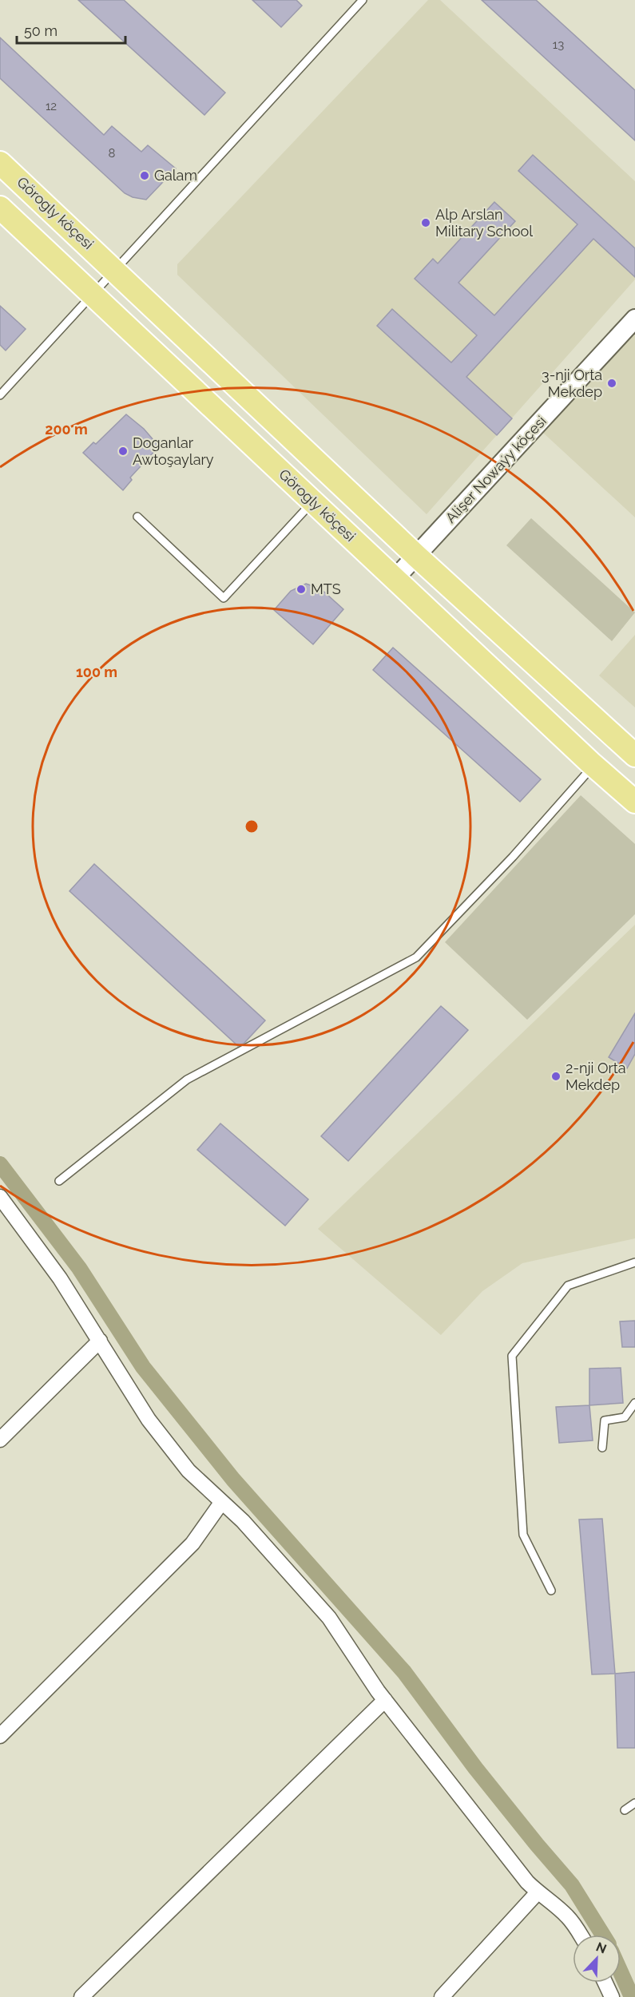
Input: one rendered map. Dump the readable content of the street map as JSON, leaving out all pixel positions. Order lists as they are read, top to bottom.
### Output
{
  "streets": {
    "main road": ["Görogly köçesi"],
    "street": ["Alişer Nowaýy köçesi"]
  },
  "crossings": [
    ["Görogly köçesi", "Alişer Nowaýy köçesi"]
  ],
  "places": [
    "Galam",
    "Alp Arslan Military School",
    "3-nji Orta Mekdep",
    "Doganlar Awtoşaylary",
    "MTS",
    "2-nji Orta Mekdep"
  ],
  "house_numbers": ["13", "12", "8"],
  "scale_bar": "50 m",
  "north": "top right",
  "rings": ["200 m", "100 m"]
}
